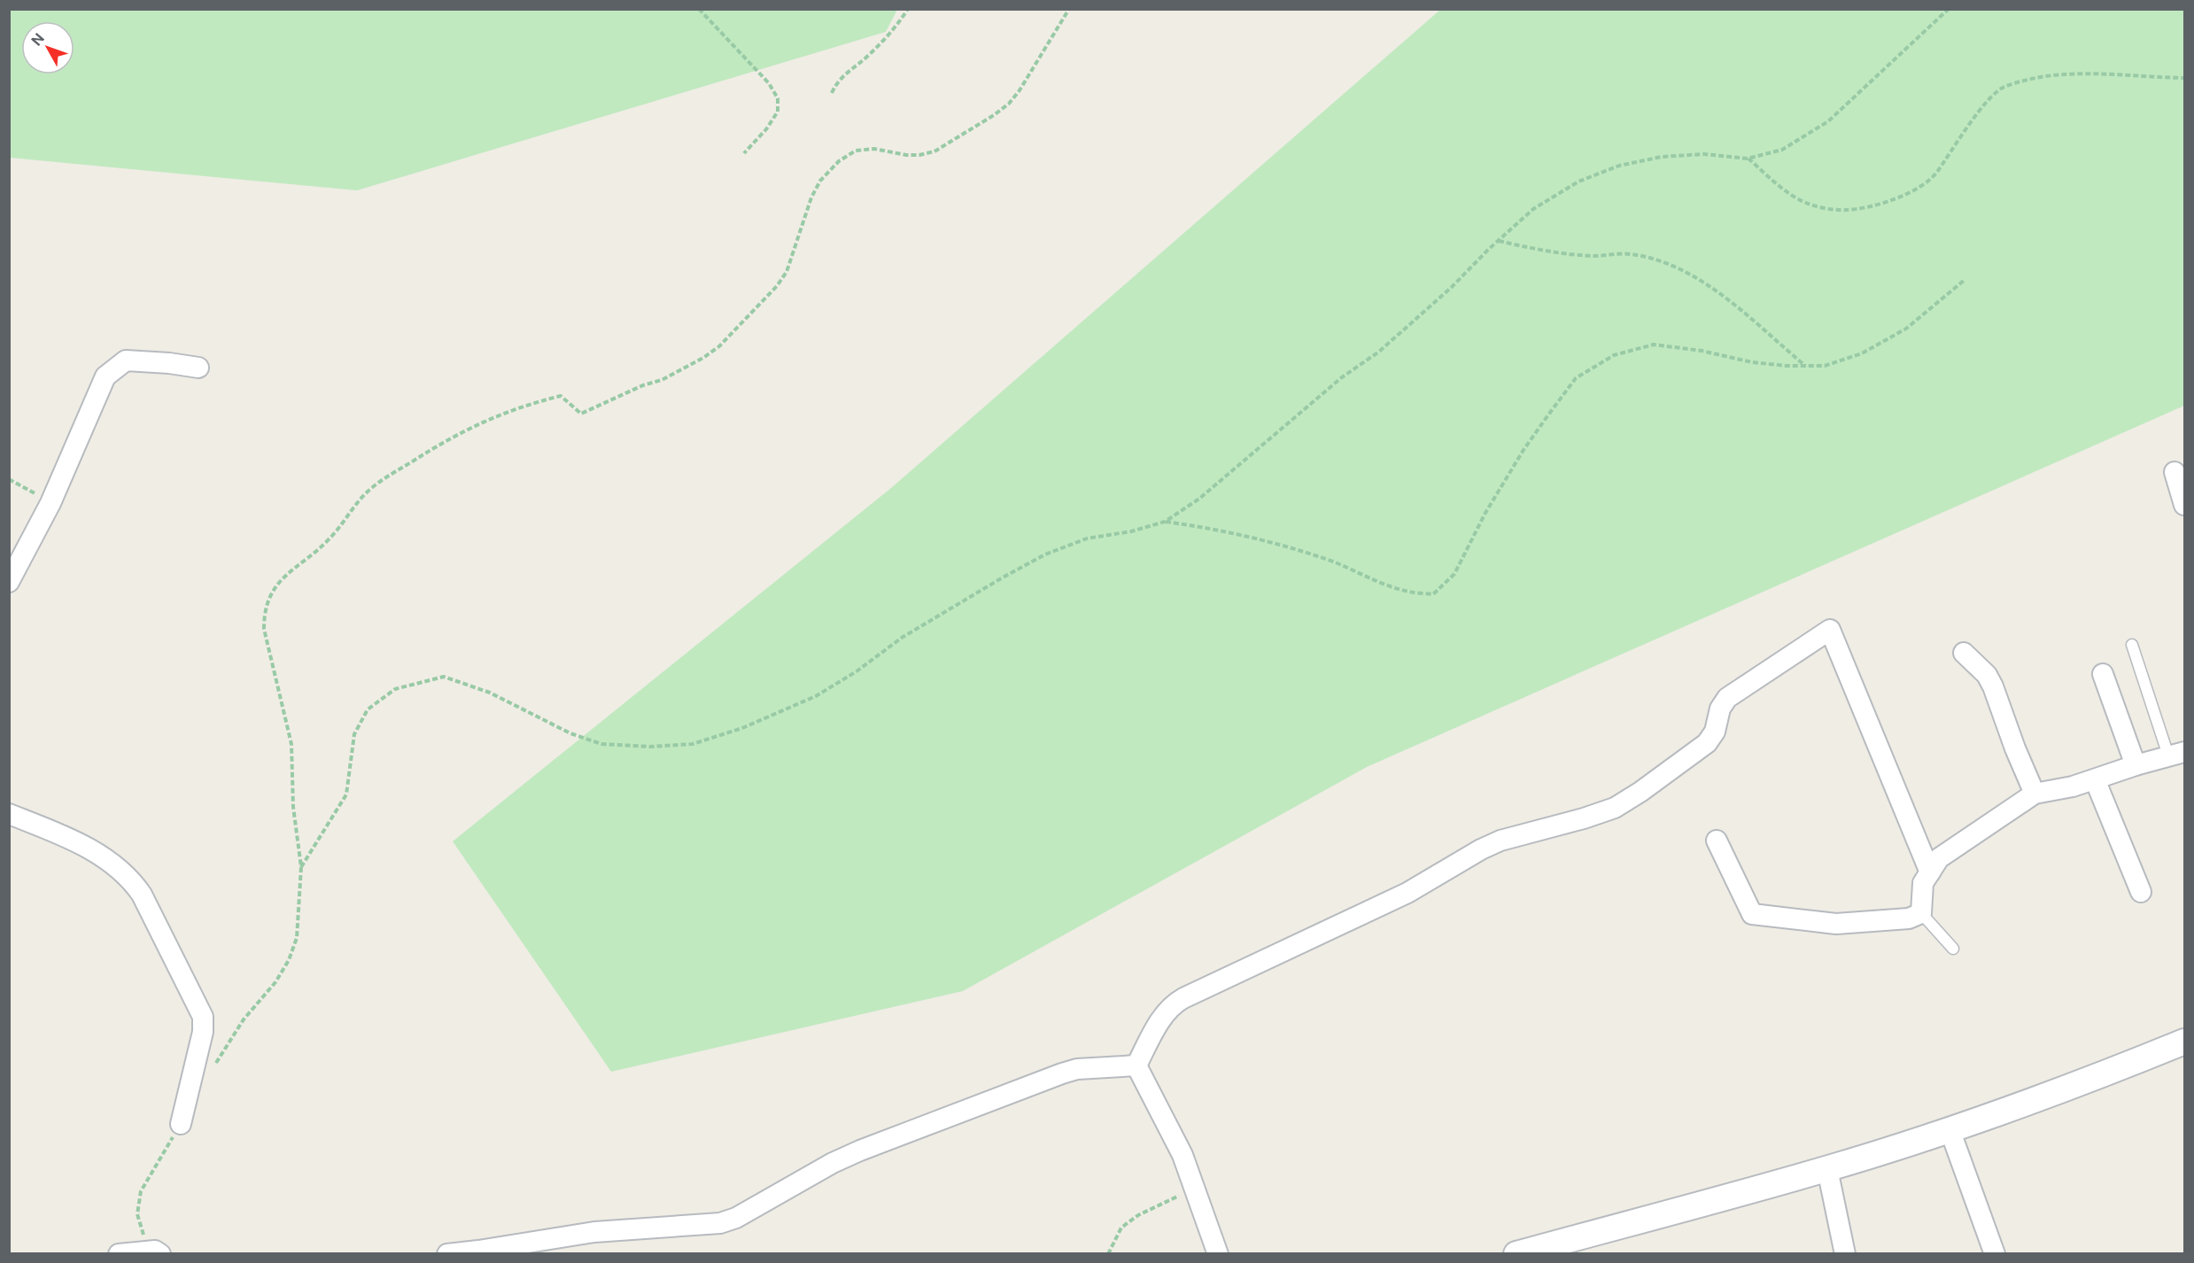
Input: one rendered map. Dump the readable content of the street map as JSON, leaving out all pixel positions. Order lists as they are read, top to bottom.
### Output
{
  "north": "top left"
}
